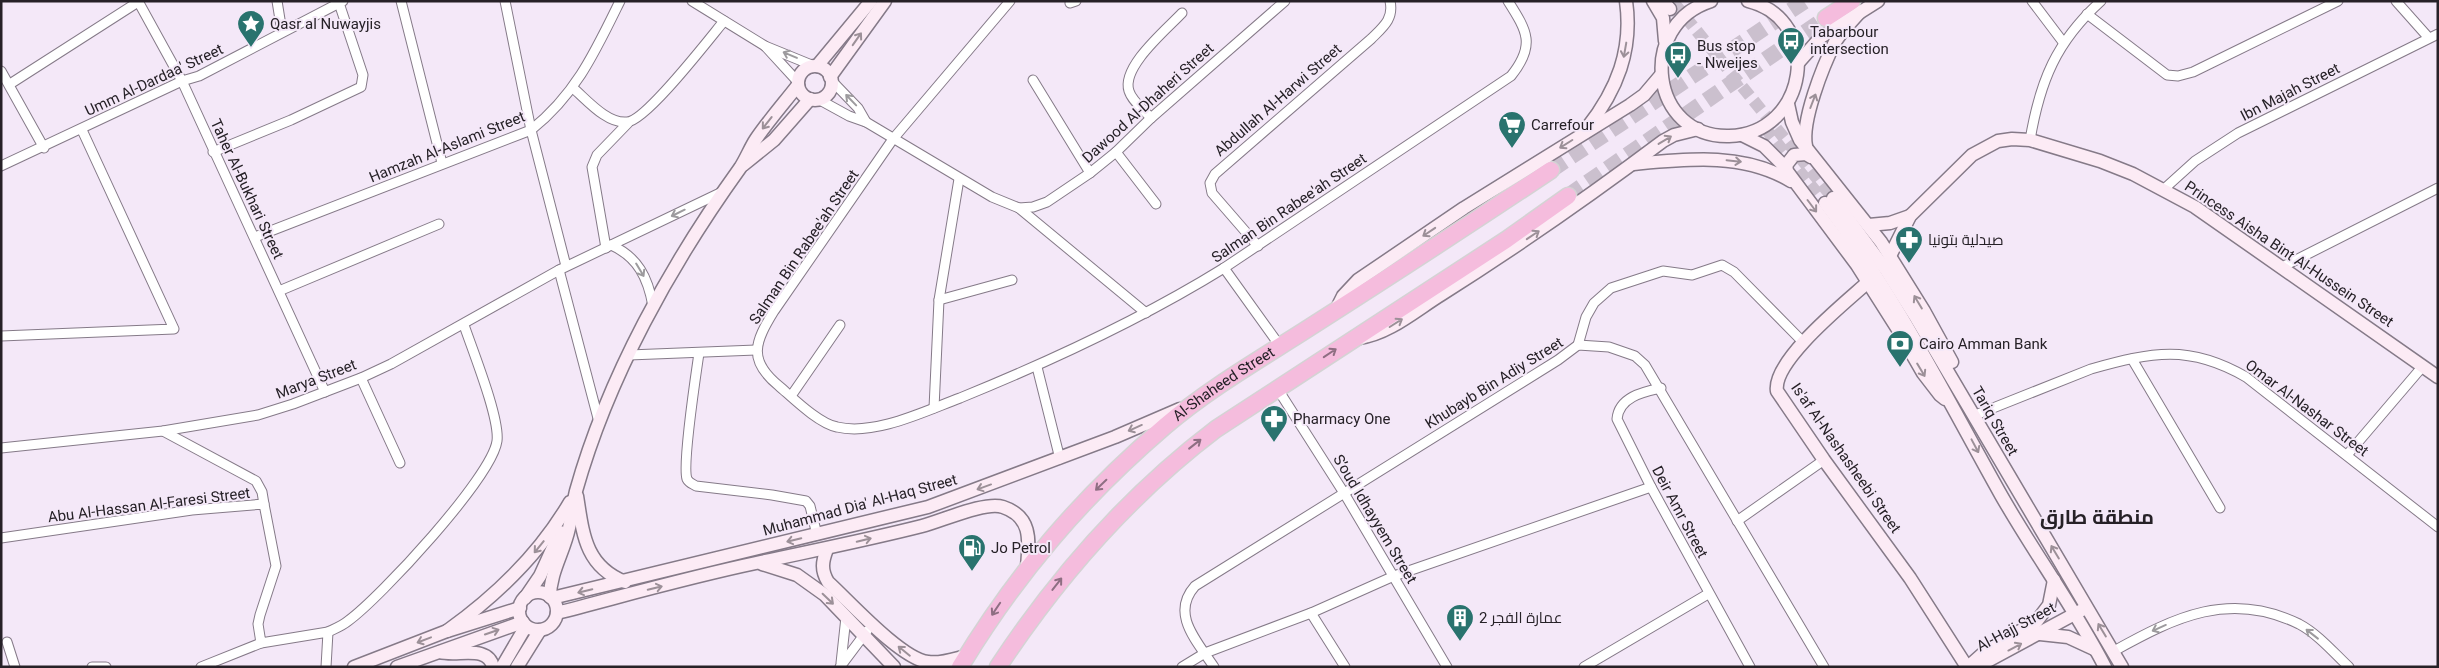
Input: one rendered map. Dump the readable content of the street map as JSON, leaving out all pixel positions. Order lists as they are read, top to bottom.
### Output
{
  "streets": {
    "highway": ["Al-Shaheed Street"],
    "street": [
      "Umm Al-Dardaa' Street",
      "Ibn Majah Street",
      "Abdullah Al-Harwi Street",
      "Dawood Al-Dhaheri Street",
      "Hamzah Al-Aslami Street",
      "Taher Al-Bukhari Street",
      "Salman Bin Rabee'ah Street",
      "Princess Aisha Bint Al-Hussein Street",
      "Marya Street",
      "Khubayb Bin Adiy Street",
      "Omar Al-Nashar Street",
      "Tariq Street",
      "Is'af Al-Nashasheebi Street",
      "Abu Al-Hassan Al-Faresi Street",
      "Muhammad Dia' Al-Haq Street",
      "Deir Amr Street",
      "S’oud Idhayyem Street",
      "Al-Hajj Street"
    ]
  },
  "crossings": [
    ["Umm Al-Dardaa' Street", "Taher Al-Bukhari Street"],
    ["Ibn Majah Street", "Princess Aisha Bint Al-Hussein Street"],
    ["Abdullah Al-Harwi Street", "Salman Bin Rabee'ah Street"],
    ["Hamzah Al-Aslami Street", "Taher Al-Bukhari Street"],
    ["Taher Al-Bukhari Street", "Marya Street"],
    ["Khubayb Bin Adiy Street", "Deir Amr Street"],
    ["Khubayb Bin Adiy Street", "S’oud Idhayyem Street"],
    ["Al-Shaheed Street", "Muhammad Dia' Al-Haq Street"],
    ["Omar Al-Nashar Street", "Tariq Street"],
    ["Tariq Street", "Al-Hajj Street"],
    ["Is'af Al-Nashasheebi Street", "Al-Hajj Street"]
  ],
  "districts": ["منطقة طارق"],
  "places": {
    "place": ["Qasr al Nuwayjis"],
    "bus stop": ["Tabarbour intersection", "Bus stop - Nweijes"],
    "supermarket": ["Carrefour"],
    "pharmacy": ["صيدلية بتونيا", "Pharmacy One"],
    "bank": ["Cairo Amman Bank"],
    "fuel station": ["Jo Petrol"],
    "building": ["عمارة الفجر 2"]
  }
}
